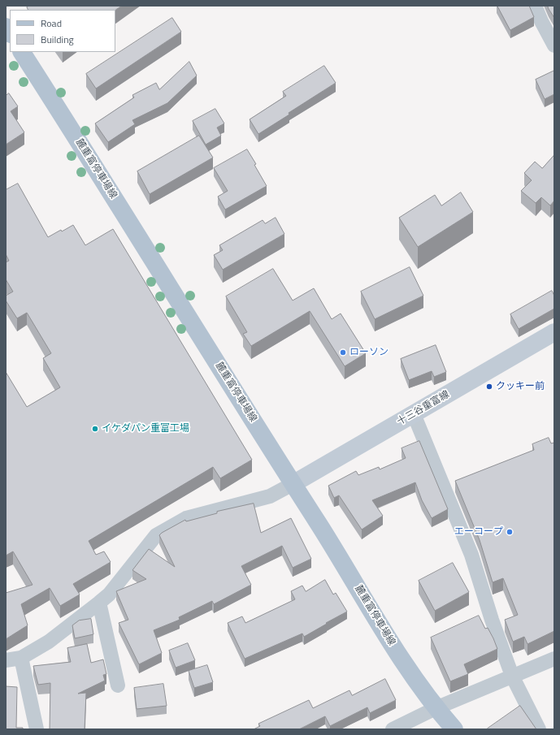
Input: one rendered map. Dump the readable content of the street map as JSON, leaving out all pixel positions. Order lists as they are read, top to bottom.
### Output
{
  "streets": {
    "main road": ["麓重富停車場線", "十三谷重富線"]
  },
  "crossings": [
    ["麓重富停車場線", "十三谷重富線"]
  ],
  "places": [
    "ローソン",
    "クッキー前",
    "イケダパン重富工場",
    "エーコープ"
  ],
  "legend": ["Road", "Building"]
}
